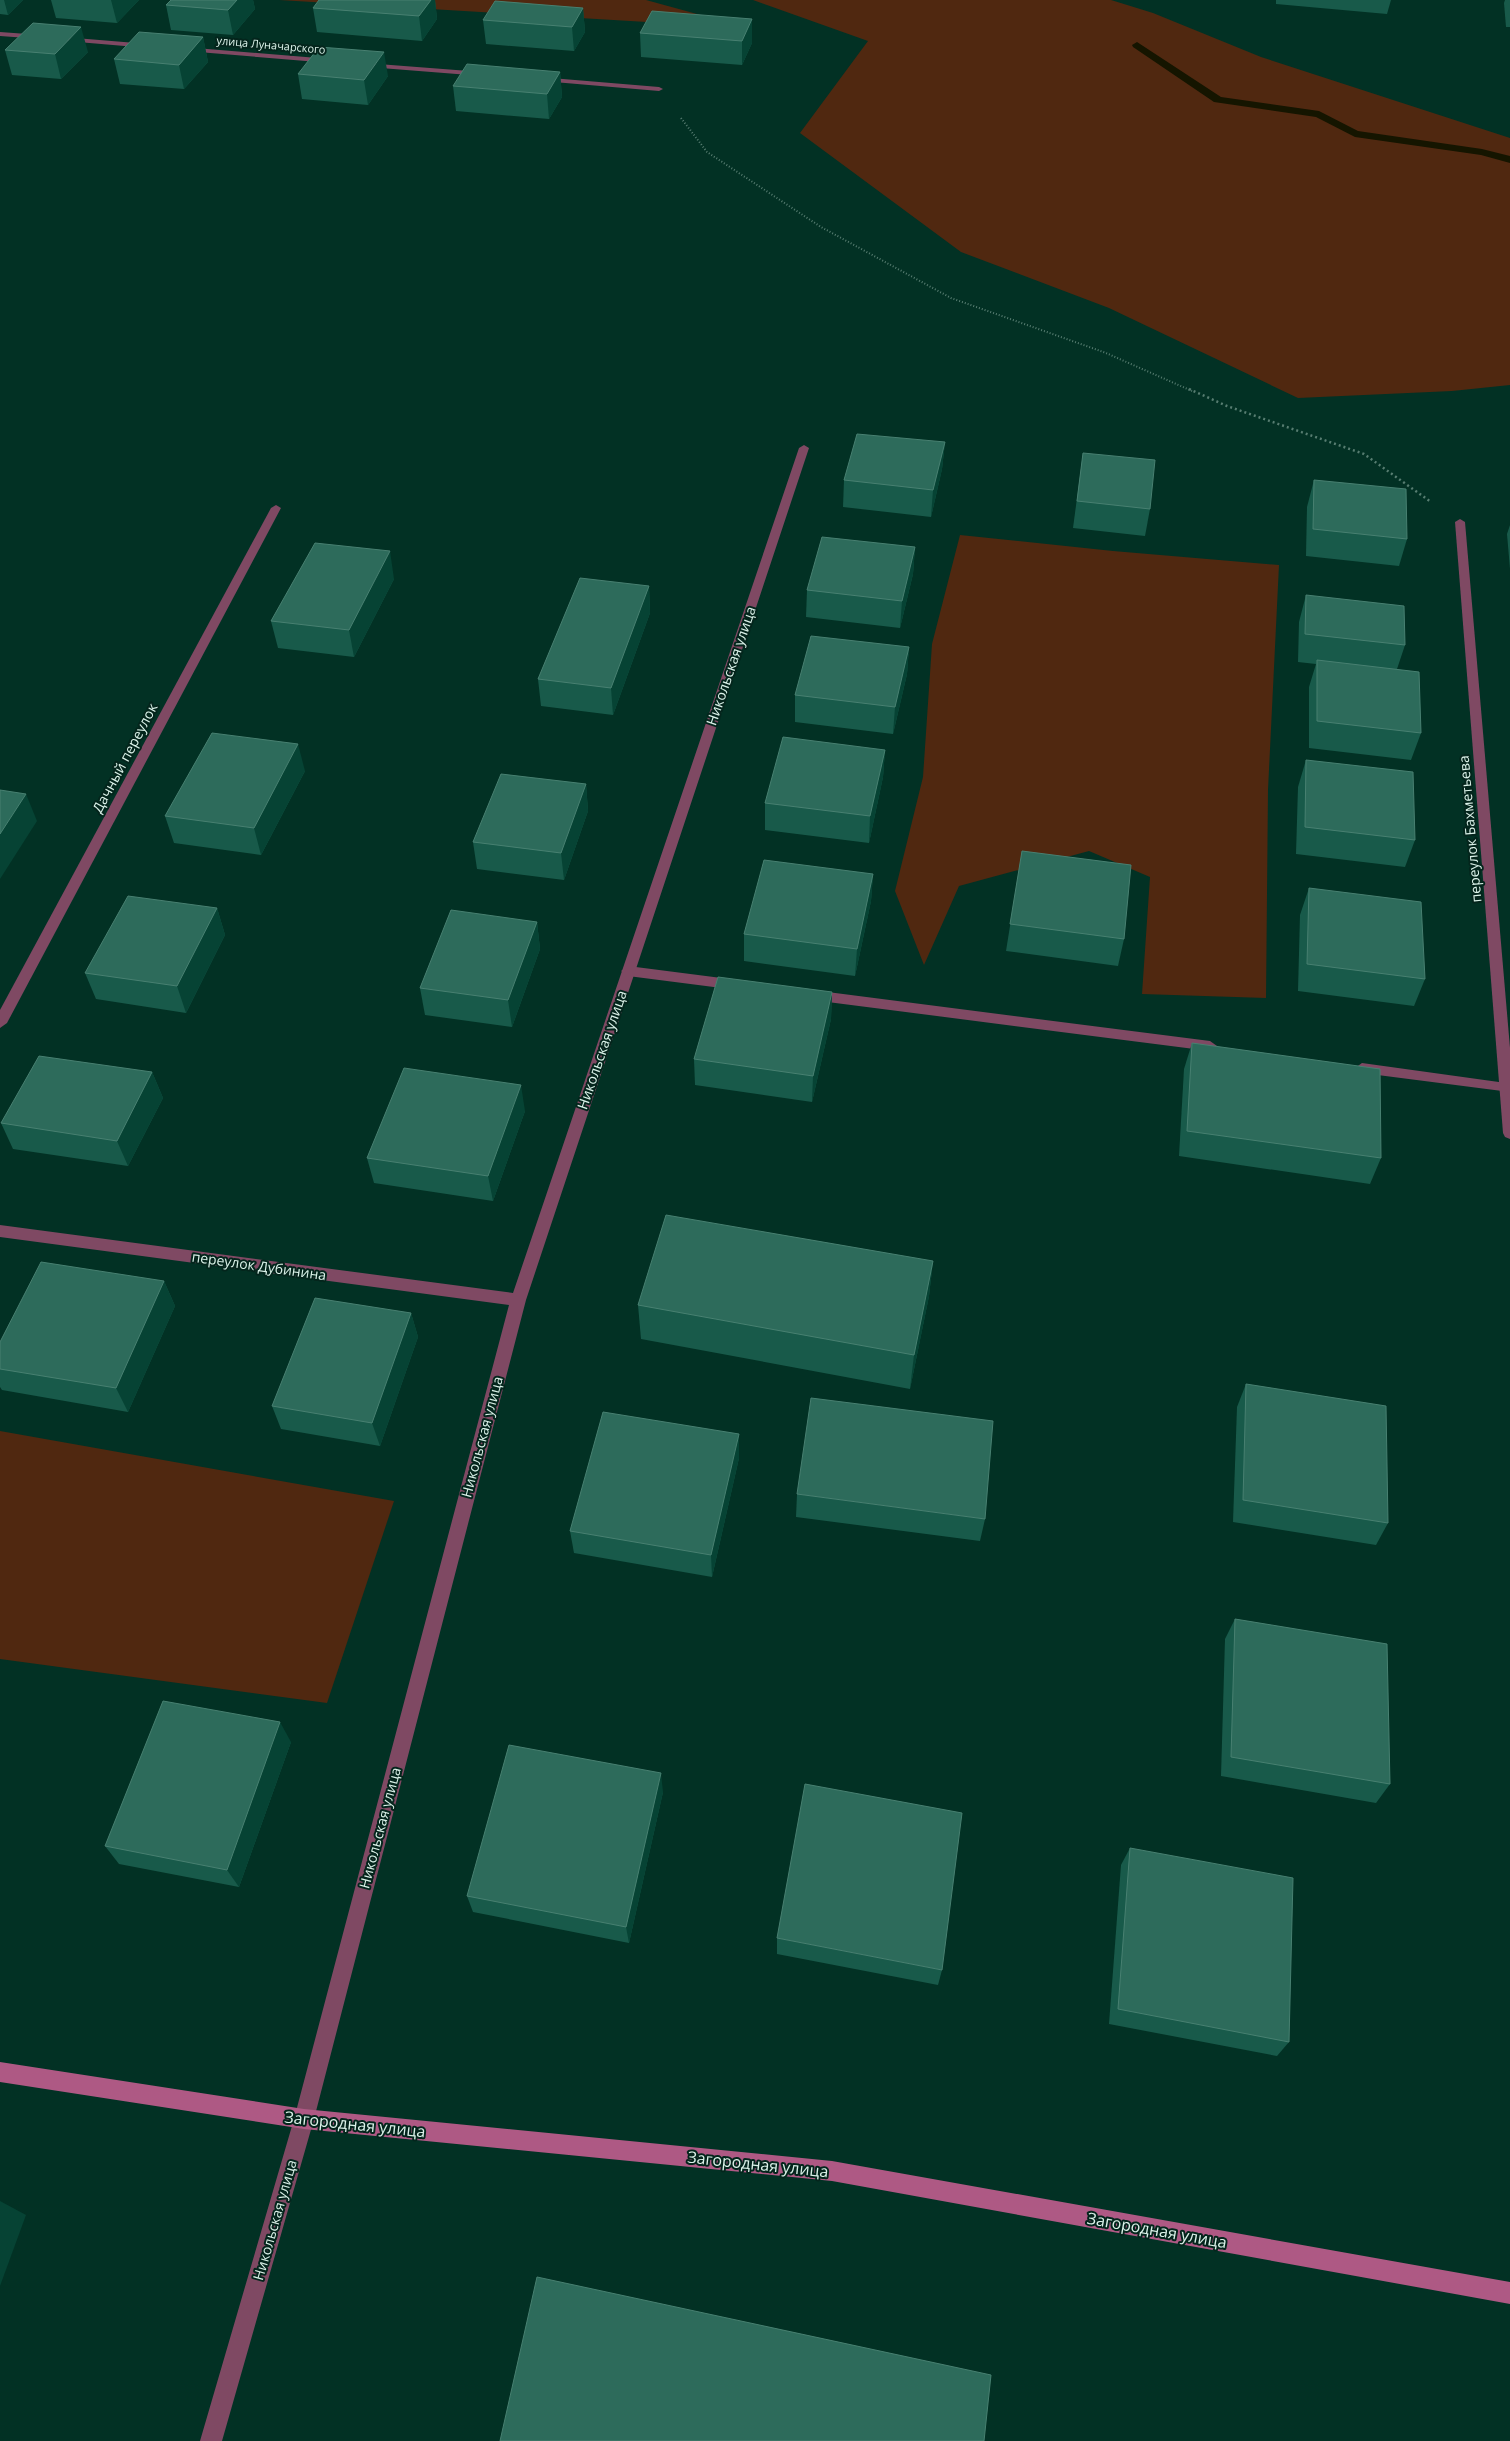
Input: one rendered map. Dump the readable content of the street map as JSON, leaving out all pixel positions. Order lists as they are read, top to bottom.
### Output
{
  "streets": {
    "street": [
      "улица Луначарского",
      "Никольская улица",
      "Дачный переулок",
      "переулок Бахметьева",
      "переулок Дубинина",
      "Загородная улица"
    ]
  },
  "crossings": [
    ["Никольская улица", "переулок Дубинина"],
    ["Никольская улица", "Загородная улица"]
  ]
}
